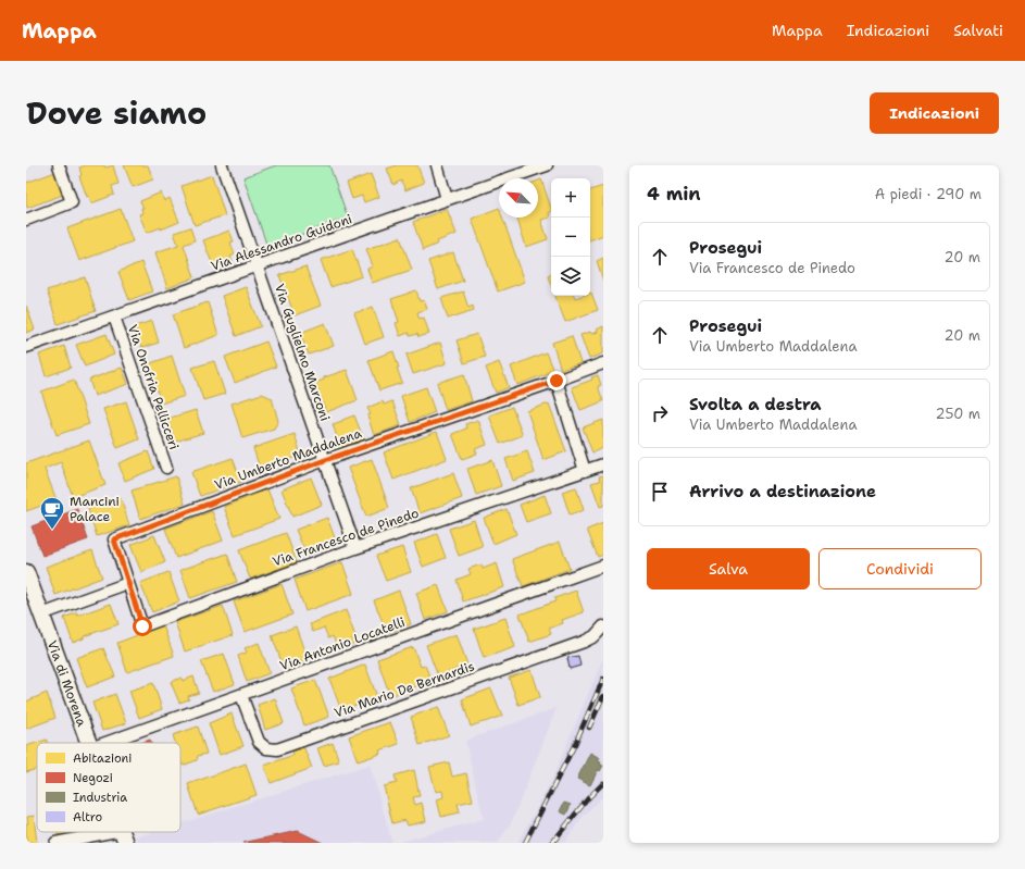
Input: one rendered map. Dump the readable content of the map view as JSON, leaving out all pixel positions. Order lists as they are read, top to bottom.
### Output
{
  "streets": {
    "street": [
      "Via Alessandro Guidoni",
      "Via Guglielmo Marconi",
      "Via Onofria Pellicceri",
      "Via Umberto Maddalena",
      "Via Francesco de Pinedo",
      "Via Antonio Locatelli",
      "Via di Morena",
      "Via Mario De Bernardis"
    ]
  },
  "crossings": [
    ["Via Alessandro Guidoni", "Via Guglielmo Marconi"],
    ["Via Alessandro Guidoni", "Via Onofria Pellicceri"],
    ["Via Guglielmo Marconi", "Via Umberto Maddalena"],
    ["Via Guglielmo Marconi", "Via Francesco de Pinedo"],
    ["Via Umberto Maddalena", "Via Francesco de Pinedo"],
    ["Via Antonio Locatelli", "Via Mario De Bernardis"]
  ],
  "places": {
    "cafe": ["Mancini Palace"]
  },
  "legend": [
    "Abitazioni",
    "Negozi",
    "Industria",
    "Altro"
  ],
  "north": "top left",
  "page": {
    "header": "Mappa",
    "nav": ["Mappa", "Indicazioni", "Salvati"],
    "title": "Dove siamo",
    "buttons": [
      "Indicazioni",
      ["Salva", "Condividi"]
    ],
    "heading": ["4 min", "A piedi · 290 m"],
    "map_buttons": ["+", "−"],
    "list": [
      ["Prosegui", "Via Francesco de Pinedo", "20 m"],
      ["Prosegui", "Via Umberto Maddalena", "20 m"],
      ["Svolta a destra", "Via Umberto Maddalena", "250 m"],
      "Arrivo a destinazione"
    ]
  }
}
